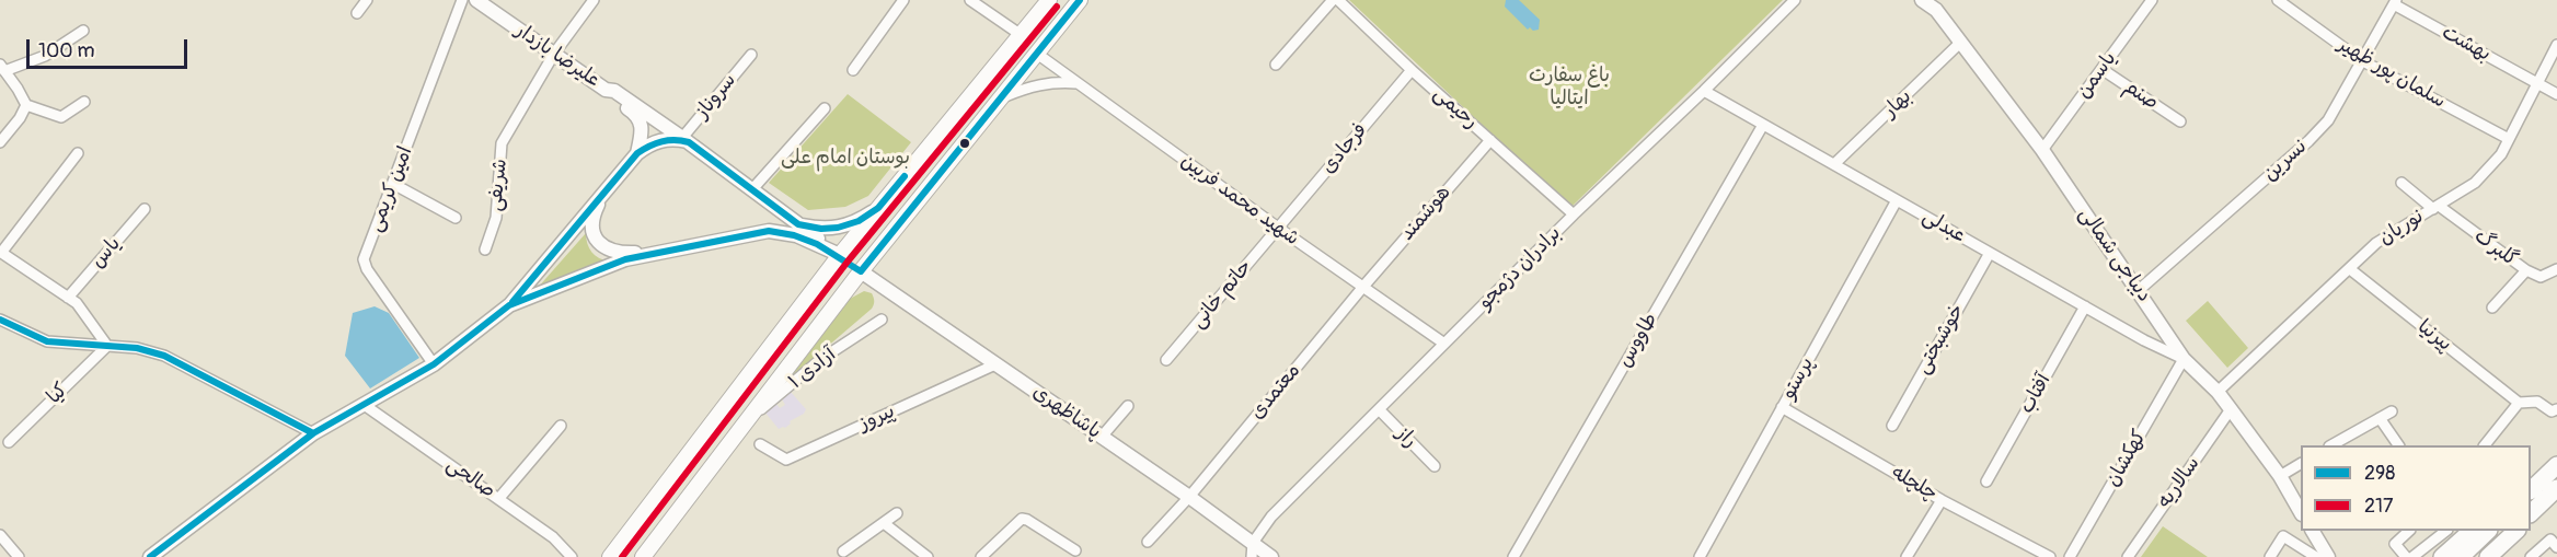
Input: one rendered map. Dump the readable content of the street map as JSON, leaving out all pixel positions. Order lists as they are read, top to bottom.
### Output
{
  "streets": {
    "main road": ["علیرضا بازدار", "دیباجی شمالی", "پاشاظهری"],
    "street": [
      "بهشت",
      "سلمان پور ظهیر",
      "یاسمن",
      "صنم",
      "سروناز",
      "بهار",
      "رحیمی",
      "فرجادی",
      "نسرین",
      "شریفی",
      "امین کریمی",
      "شهید محمد فربین",
      "هوشمند",
      "عبدلی",
      "نوریان",
      "گلبرگ",
      "یاس",
      "برادران دژمجو",
      "حاتم خانی",
      "پیرنیا",
      "خوشبختی",
      "طاووس",
      "آزادی ۱",
      "پرستو",
      "معتمدی",
      "کیا",
      "آفتاب",
      "پیروز",
      "راز",
      "کهکشان",
      "صالحی",
      "سالاریه",
      "چلچله"
    ]
  },
  "crossings": [
    ["بهشت", "نسرین"],
    ["بهشت", "نوریان"],
    ["علیرضا بازدار", "سروناز"],
    ["علیرضا بازدار", "شریفی"],
    ["سلمان پور ظهیر", "نسرین"],
    ["سلمان پور ظهیر", "نوریان"],
    ["یاسمن", "صنم"],
    ["یاسمن", "دیباجی شمالی"],
    ["بهار", "عبدلی"],
    ["بهار", "دیباجی شمالی"],
    ["رحیمی", "فرجادی"],
    ["رحیمی", "هوشمند"],
    ["رحیمی", "برادران دژمجو"],
    ["فرجادی", "شهید محمد فربین"],
    ["فرجادی", "حاتم خانی"],
    ["نسرین", "دیباجی شمالی"],
    ["شهید محمد فربین", "هوشمند"],
    ["شهید محمد فربین", "برادران دژمجو"],
    ["شهید محمد فربین", "حاتم خانی"],
    ["شهید محمد فربین", "معتمدی"],
    ["هوشمند", "معتمدی"],
    ["عبدلی", "دیباجی شمالی"],
    ["عبدلی", "برادران دژمجو"],
    ["عبدلی", "خوشبختی"],
    ["عبدلی", "طاووس"],
    ["عبدلی", "پرستو"],
    ["عبدلی", "آفتاب"],
    ["عبدلی", "کهکشان"],
    ["نوریان", "گلبرگ"],
    ["نوریان", "دیباجی شمالی"],
    ["نوریان", "پیرنیا"],
    ["دیباجی شمالی", "کهکشان"],
    ["دیباجی شمالی", "سالاریه"],
    ["برادران دژمجو", "پاشاظهری"],
    ["برادران دژمجو", "راز"],
    ["پرستو", "چلچله"],
    ["معتمدی", "پاشاظهری"],
    ["پاشاظهری", "پیروز"]
  ],
  "parks": ["باغ سفارت ایتالیا", "بوستان امام علی"],
  "lines": ["transit line 298", "transit line 217"],
  "legend": ["298", "217"],
  "scale_bar": "100 m"
}
